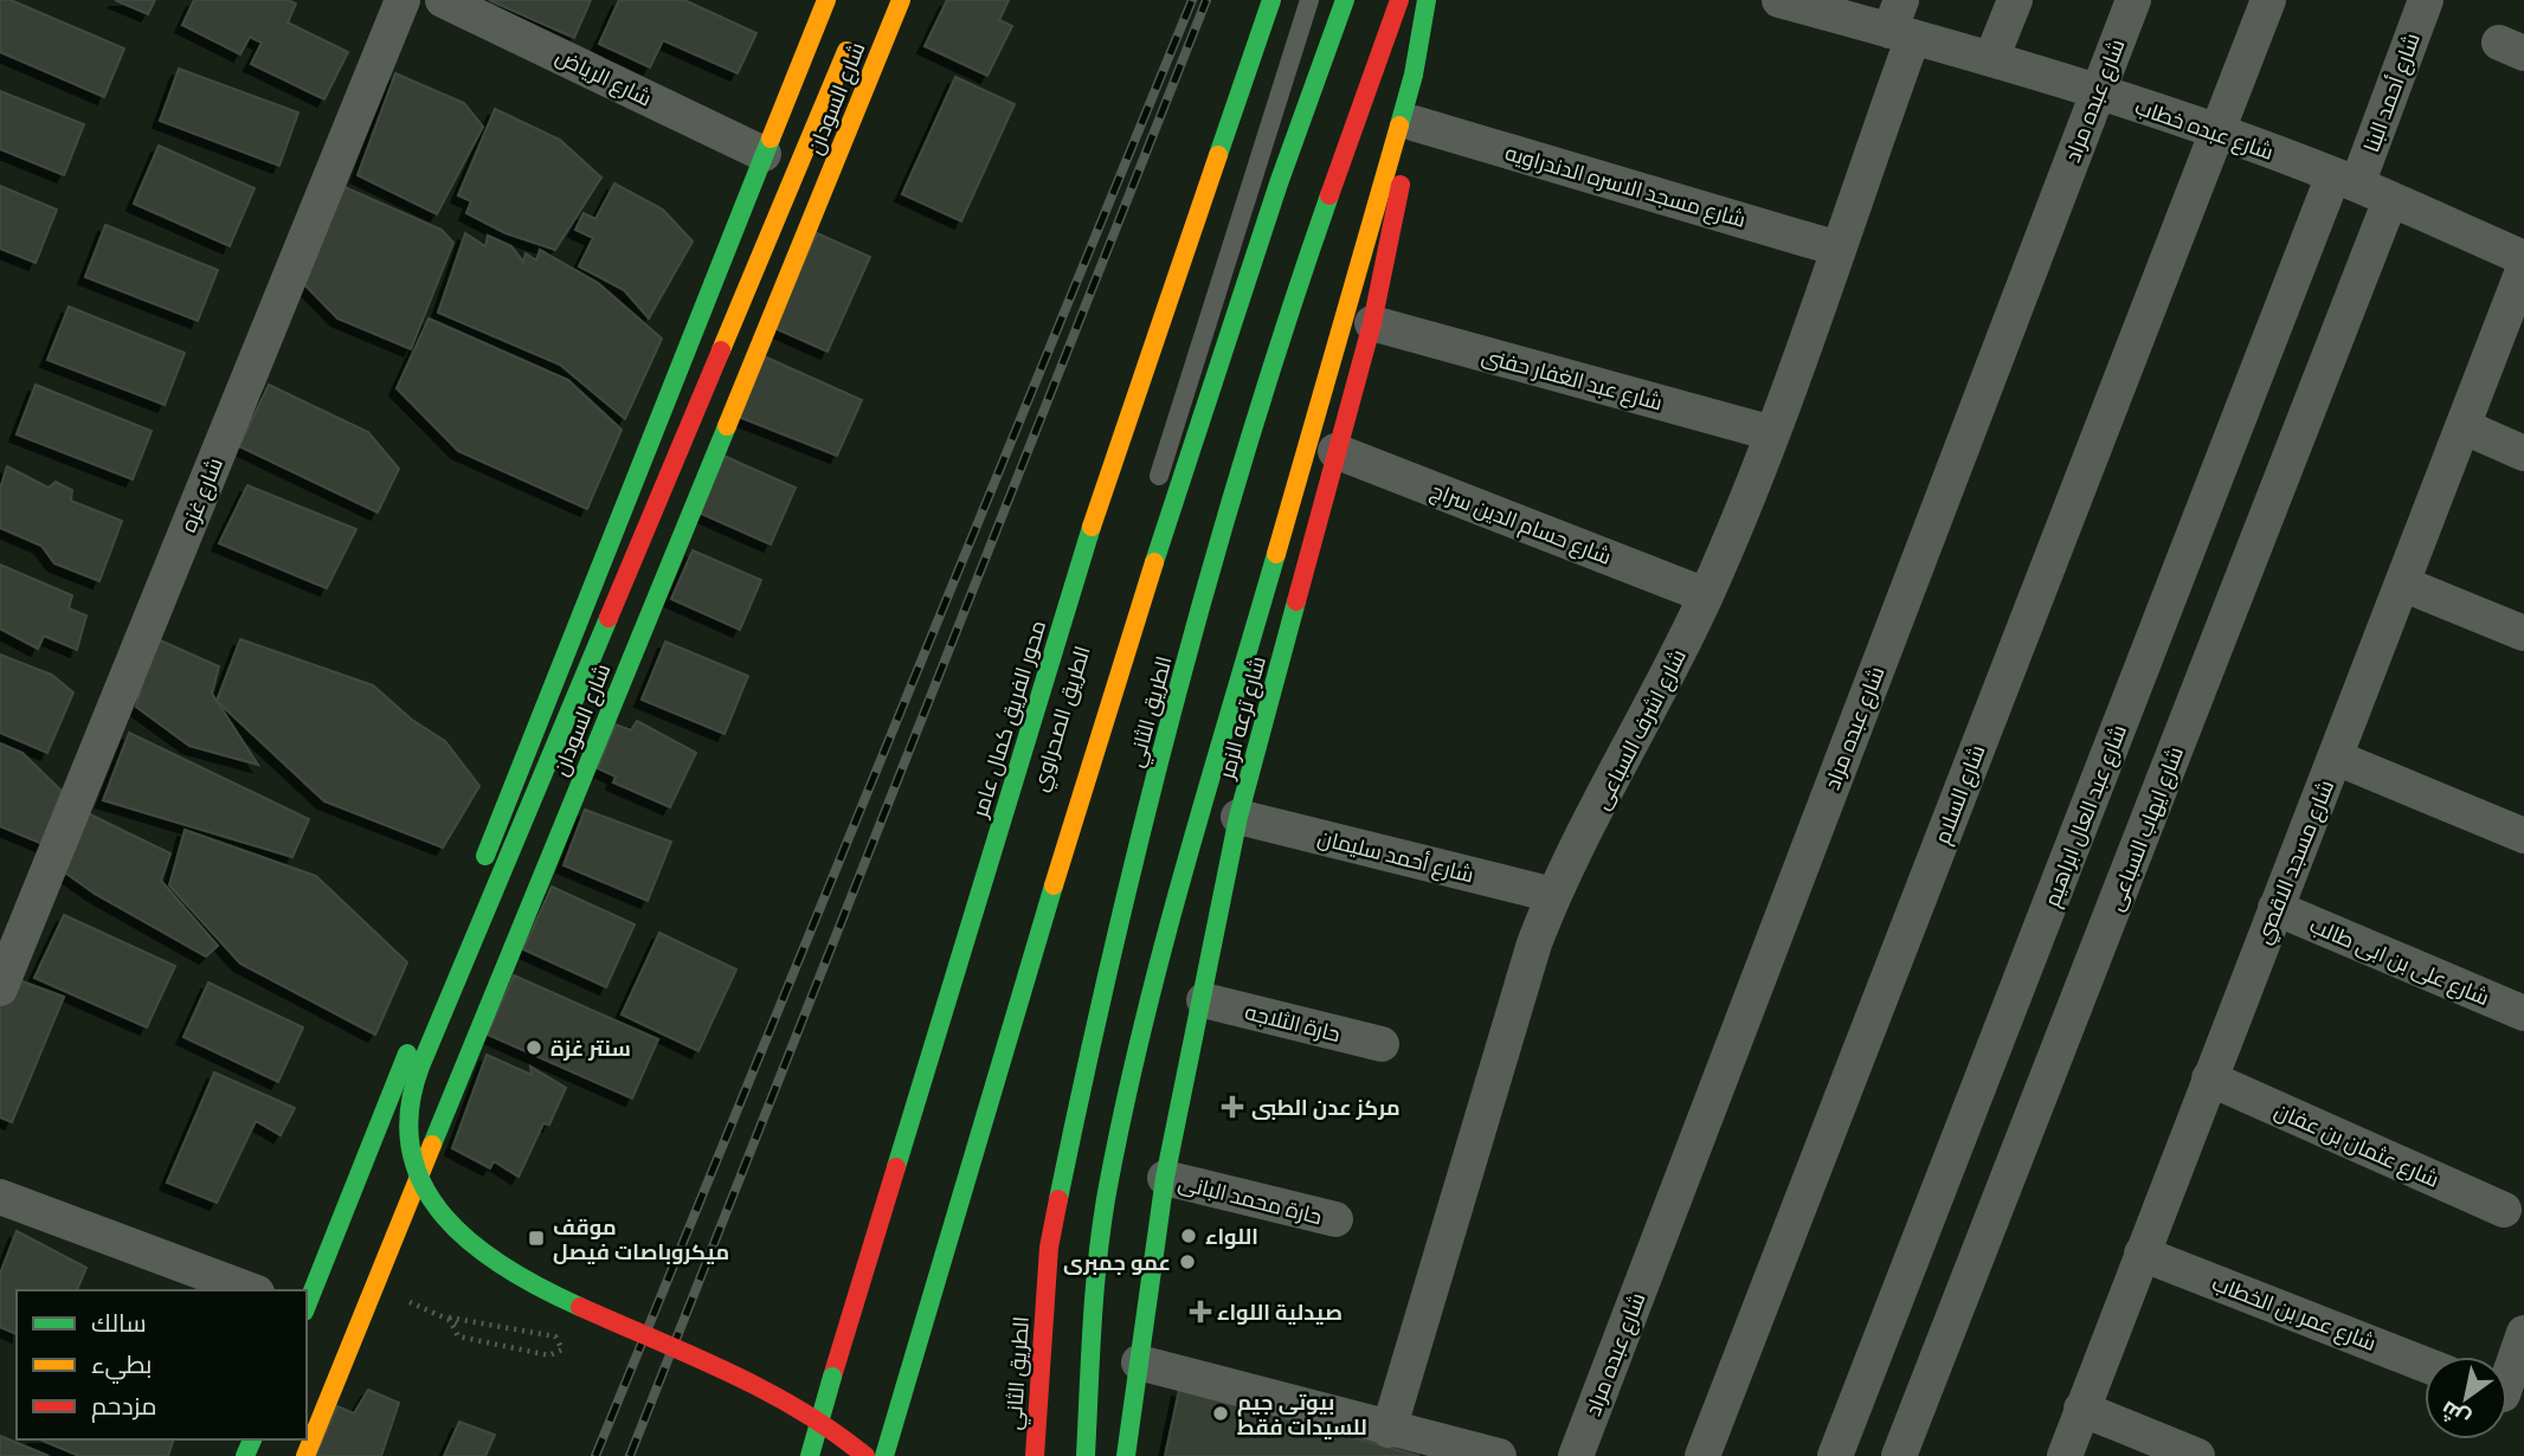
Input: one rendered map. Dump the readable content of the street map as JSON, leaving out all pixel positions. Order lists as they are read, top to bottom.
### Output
{
  "streets": {
    "main road": [
      "شارع السودان",
      "الطريق الثاني",
      "شارع ترعه الزمر",
      "محور الفريق كمال عامر"
    ],
    "street": [
      "شارع الرياض",
      "شارع أحمد البنا",
      "شارع عبده مراد",
      "شارع عبده خطاب",
      "شارع مسجد الاسره الدندراويه",
      "شارع عبد الغفار حفنى",
      "شارع غزه",
      "شارع حسام الدين سراج",
      "شارع اشرف السباعى",
      "شارع السلام",
      "شارع عبد العال ابراهيم",
      "شارع ايهاب السباعى",
      "شارع أحمد سليمان",
      "شارع مسجد الاقصي",
      "شارع على بن ابى طالب",
      "حارة الثلاجه",
      "شارع عثمان بن عفان",
      "حارة محمد البانى",
      "شارع عمر بن الخطاب"
    ],
    "lane": ["الطريق الصحراوي"]
  },
  "crossings": [
    ["شارع الرياض", "شارع السودان"],
    ["شارع أحمد البنا", "شارع عبده خطاب"],
    ["شارع أحمد البنا", "شارع عبد العال ابراهيم"],
    ["شارع عبده مراد", "شارع عبده خطاب"],
    ["شارع عبده خطاب", "شارع اشرف السباعى"],
    ["شارع عبده خطاب", "شارع السلام"],
    ["شارع عبده خطاب", "شارع عبد العال ابراهيم"],
    ["شارع عبده خطاب", "شارع ايهاب السباعى"],
    ["شارع مسجد الاسره الدندراويه", "شارع ترعه الزمر"],
    ["شارع مسجد الاسره الدندراويه", "شارع اشرف السباعى"],
    ["شارع عبد الغفار حفنى", "شارع ترعه الزمر"],
    ["شارع عبد الغفار حفنى", "شارع اشرف السباعى"],
    ["شارع حسام الدين سراج", "شارع ترعه الزمر"],
    ["شارع حسام الدين سراج", "شارع اشرف السباعى"],
    ["شارع ترعه الزمر", "شارع أحمد سليمان"],
    ["شارع ترعه الزمر", "حارة الثلاجه"],
    ["شارع ترعه الزمر", "حارة محمد البانى"],
    ["شارع اشرف السباعى", "شارع أحمد سليمان"],
    ["شارع مسجد الاقصي", "شارع على بن ابى طالب"],
    ["شارع مسجد الاقصي", "شارع عثمان بن عفان"],
    ["شارع مسجد الاقصي", "شارع عمر بن الخطاب"]
  ],
  "places": {
    "other": [
      "سنتر غزة",
      "اللواء",
      "عمو جمبرى",
      "بيوتى جيم للسيدات فقط"
    ],
    "health": ["مركز عدن الطبى", "صيدلية اللواء"],
    "transit": ["موقف ميكروباصات فيصل"]
  },
  "legend": ["سالك", "بطيء", "مزدحم"],
  "north": "bottom left"
}
